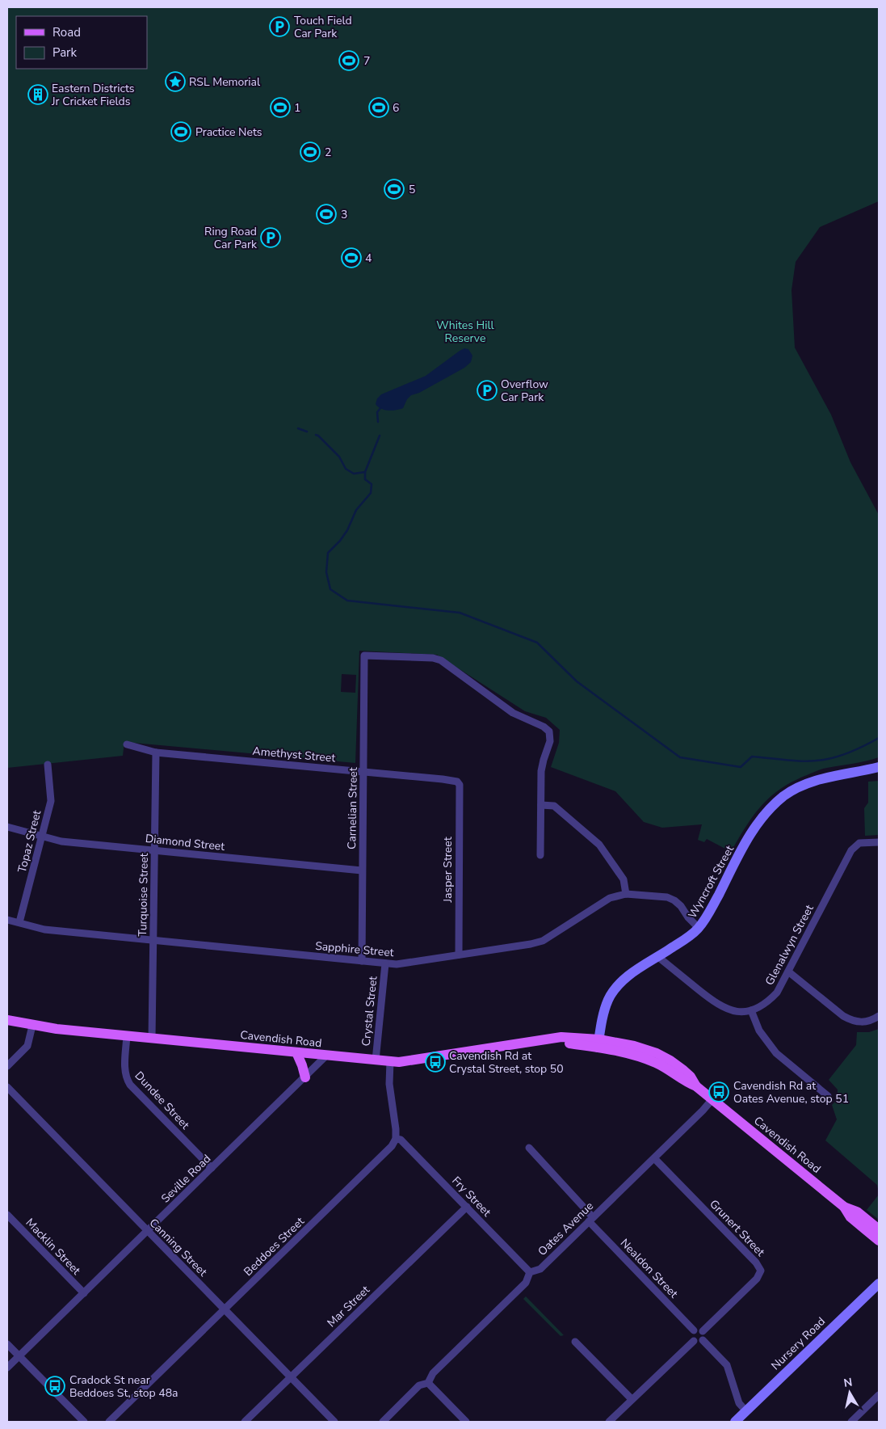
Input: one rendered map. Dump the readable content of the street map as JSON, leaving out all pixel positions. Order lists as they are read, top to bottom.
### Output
{
  "streets": {
    "main road": ["Cavendish Road"],
    "street": [
      "Amethyst Street",
      "Carnelian Street",
      "Topaz Street",
      "Diamond Street",
      "Jasper Street",
      "Wyncroft Street",
      "Turquoise Street",
      "Glenalwyn Street",
      "Sapphire Street",
      "Crystal Street",
      "Dundee Street",
      "Seville Road",
      "Fry Street",
      "Grunert Street",
      "Oates Avenue",
      "Macklin Street",
      "Beddoes Street",
      "Canning Street",
      "Nealdon Street",
      "Mar Street",
      "Nursery Road"
    ]
  },
  "crossings": [
    ["Amethyst Street", "Carnelian Street"],
    ["Amethyst Street", "Jasper Street"],
    ["Amethyst Street", "Turquoise Street"],
    ["Carnelian Street", "Diamond Street"],
    ["Carnelian Street", "Sapphire Street"],
    ["Topaz Street", "Diamond Street"],
    ["Topaz Street", "Sapphire Street"],
    ["Diamond Street", "Turquoise Street"],
    ["Jasper Street", "Sapphire Street"],
    ["Wyncroft Street", "Glenalwyn Street"],
    ["Wyncroft Street", "Sapphire Street"],
    ["Wyncroft Street", "Cavendish Road"],
    ["Turquoise Street", "Sapphire Street"],
    ["Turquoise Street", "Cavendish Road"],
    ["Sapphire Street", "Crystal Street"],
    ["Crystal Street", "Cavendish Road"],
    ["Cavendish Road", "Dundee Street"],
    ["Cavendish Road", "Seville Road"],
    ["Cavendish Road", "Oates Avenue"],
    ["Dundee Street", "Seville Road"],
    ["Seville Road", "Macklin Street"],
    ["Seville Road", "Canning Street"],
    ["Fry Street", "Oates Avenue"],
    ["Fry Street", "Beddoes Street"],
    ["Fry Street", "Mar Street"],
    ["Grunert Street", "Oates Avenue"],
    ["Grunert Street", "Nealdon Street"],
    ["Oates Avenue", "Nealdon Street"],
    ["Beddoes Street", "Canning Street"],
    ["Canning Street", "Mar Street"]
  ],
  "parks": ["Whites Hill Reserve"],
  "places": {
    "parking": ["Touch Field Car Park", "Ring Road Car Park", "Overflow Car Park"],
    "sports": [
      "7",
      "1",
      "6",
      "Practice Nets",
      "2",
      "5",
      "3",
      "4"
    ],
    "place": ["RSL Memorial"],
    "building": ["Eastern Districts Jr Cricket Fields"],
    "bus stop": ["Cavendish Rd at Crystal Street, stop 50", "Cavendish Rd at Oates Avenue, stop 51", "Cradock St near Beddoes St, stop 48a"]
  },
  "legend": ["Road", "Park"],
  "north": "top"
}
